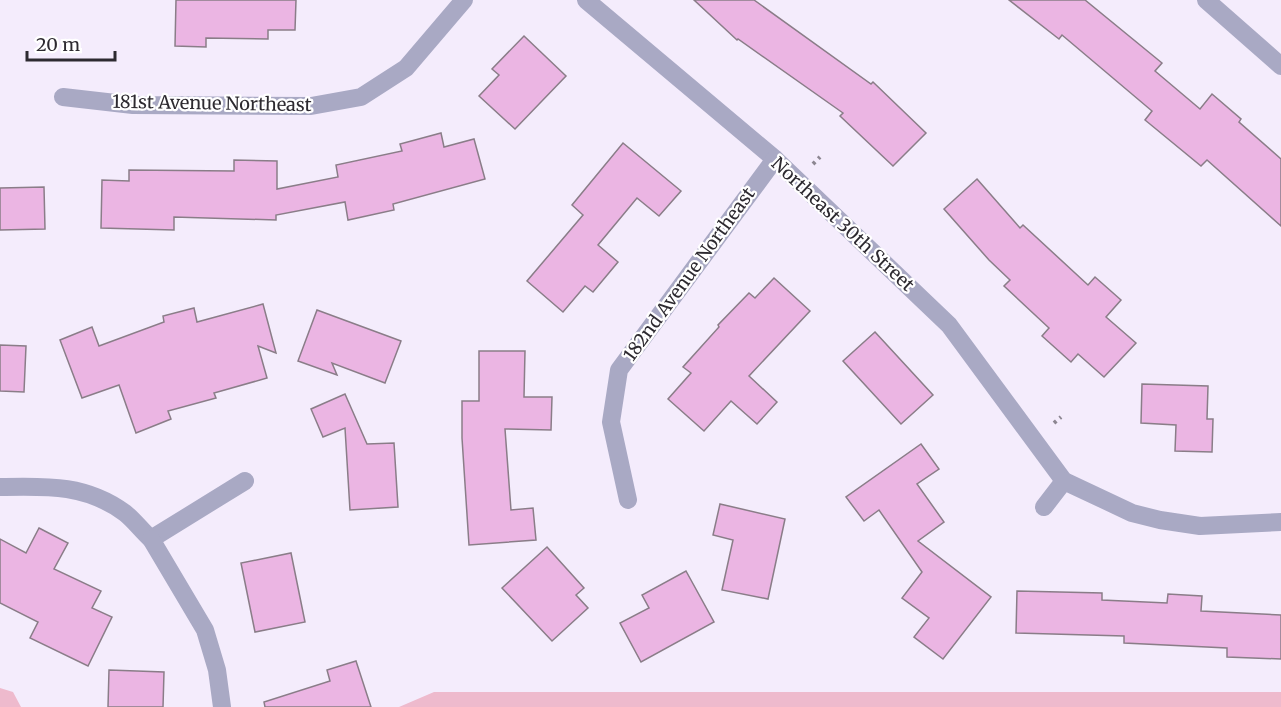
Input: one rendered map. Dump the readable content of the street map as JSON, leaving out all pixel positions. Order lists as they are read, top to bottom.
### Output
{
  "streets": {
    "street": ["181st Avenue Northeast", "Northeast 30th Street", "182nd Avenue Northeast"]
  },
  "crossings": [
    ["Northeast 30th Street", "182nd Avenue Northeast"]
  ],
  "scale_bar": "20 m"
}
